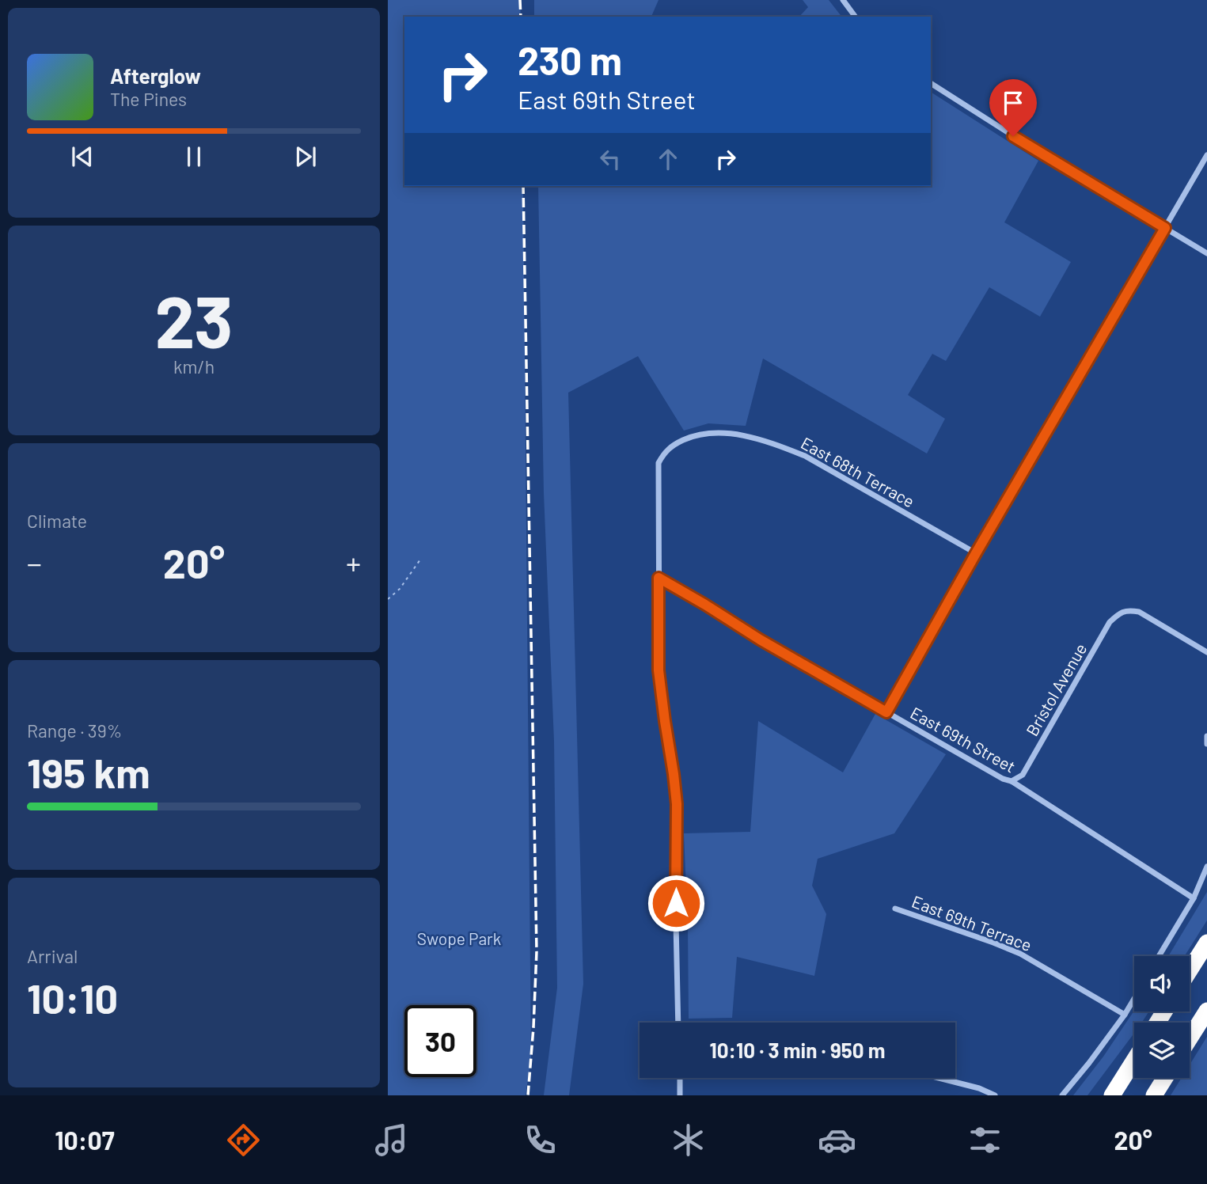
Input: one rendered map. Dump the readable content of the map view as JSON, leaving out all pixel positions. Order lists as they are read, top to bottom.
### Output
{
  "streets": {
    "street": [
      "East 68th Terrace",
      "Bristol Avenue",
      "East 69th Street",
      "East 69th Terrace"
    ]
  },
  "crossings": [
    ["East 68th Terrace", "East 69th Street"],
    ["Bristol Avenue", "East 69th Street"]
  ],
  "parks": ["Swope Park"],
  "page": {
    "turn": ["230 m", "East 69th Street"],
    "song": ["Afterglow", "The Pines"],
    "tile": [
      ["23", "km/h"],
      "Climate",
      ["Range · 39%", "195 km"],
      ["Arrival", "10:10"]
    ],
    "heat": ["−", "20°", "+"],
    "limit": "30",
    "trip": "10:10 · 3 min · 950 m",
    "tabs": ["10:07", "20°"]
  }
}
